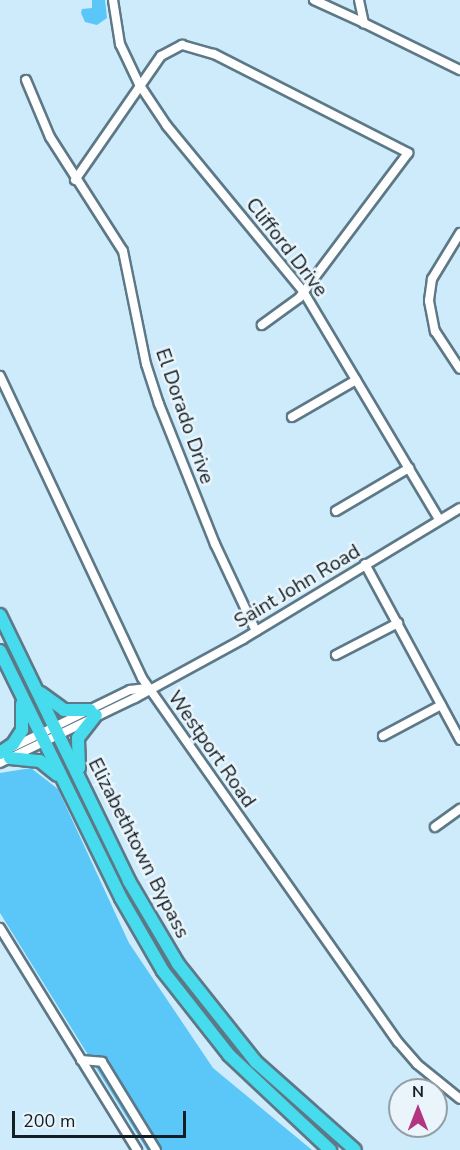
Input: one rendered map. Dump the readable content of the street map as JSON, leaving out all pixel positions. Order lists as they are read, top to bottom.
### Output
{
  "streets": {
    "highway": ["Elizabethtown Bypass"],
    "street": [
      "Clifford Drive",
      "El Dorado Drive",
      "Saint John Road",
      "Westport Road"
    ]
  },
  "crossings": [
    ["Clifford Drive", "Saint John Road"],
    ["El Dorado Drive", "Saint John Road"],
    ["Saint John Road", "Westport Road"],
    ["Saint John Road", "Elizabethtown Bypass"]
  ],
  "scale_bar": "200 m",
  "north": "top"
}
